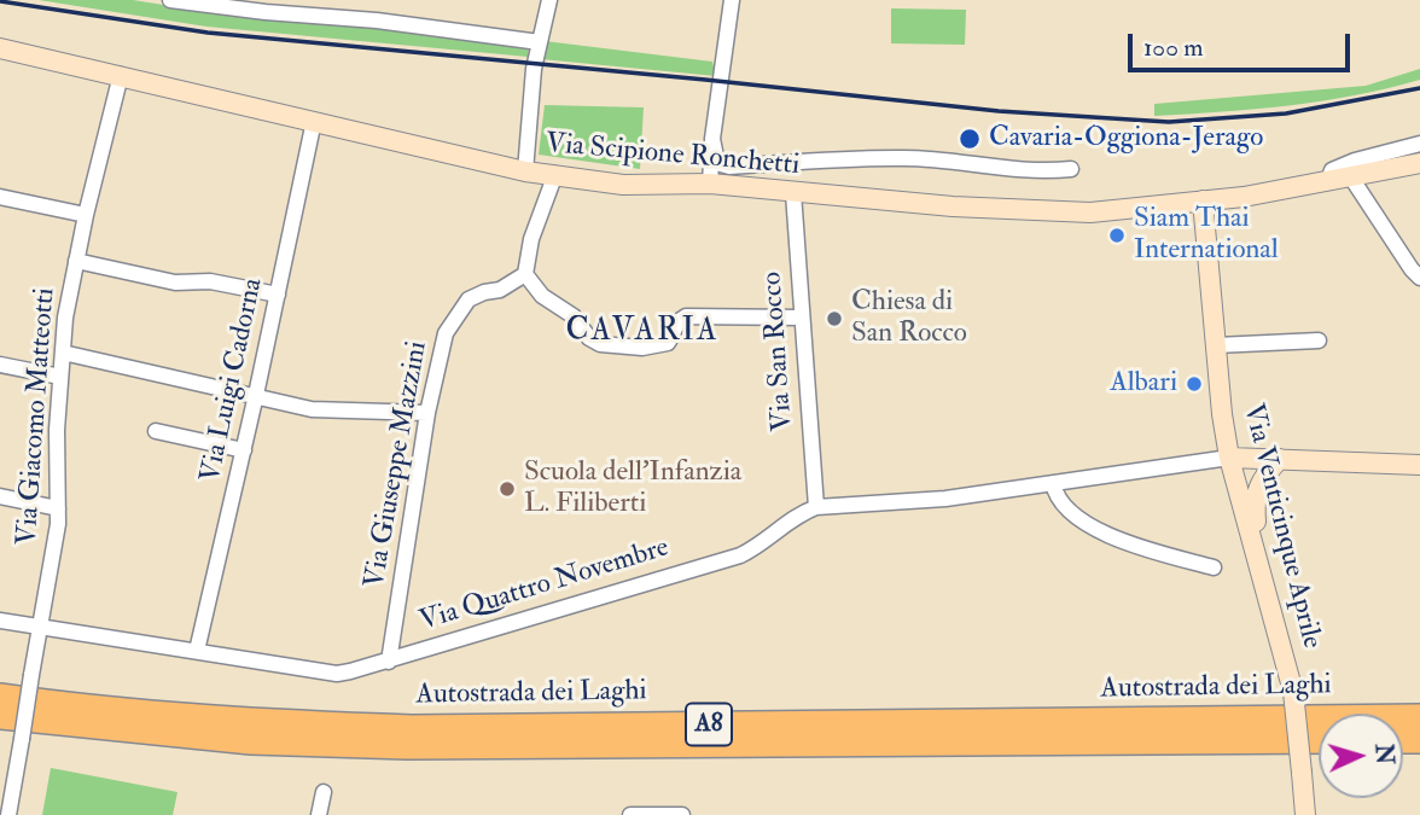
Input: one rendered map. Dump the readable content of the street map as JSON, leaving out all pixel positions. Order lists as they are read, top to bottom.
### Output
{
  "streets": {
    "highway": ["Autostrada dei Laghi", "A8"],
    "main road": ["Via Scipione Ronchetti", "Via Venticinque Aprile", "Via Quattro Novembre"],
    "street": [
      "Via San Rocco",
      "Via Luigi Cadorna",
      "Via Giacomo Matteotti",
      "Via Giuseppe Mazzini"
    ]
  },
  "crossings": [
    ["Via Scipione Ronchetti", "Via San Rocco"],
    ["Via Scipione Ronchetti", "Via Luigi Cadorna"],
    ["Via Scipione Ronchetti", "Via Giacomo Matteotti"],
    ["Via Scipione Ronchetti", "Via Venticinque Aprile"],
    ["Via San Rocco", "Via Quattro Novembre"],
    ["Via Luigi Cadorna", "Via Quattro Novembre"],
    ["Via Giacomo Matteotti", "Via Quattro Novembre"],
    ["Via Giuseppe Mazzini", "Via Quattro Novembre"],
    ["Via Venticinque Aprile", "Via Quattro Novembre"]
  ],
  "districts": ["CAVARIA"],
  "places": [
    "Cavaria-Oggiona-Jerago",
    "Siam Thai International",
    "Chiesa di San Rocco",
    "Albari",
    "Scuola dell'Infanzia L. Filiberti"
  ],
  "scale_bar": "100 m",
  "north": "right"
}
